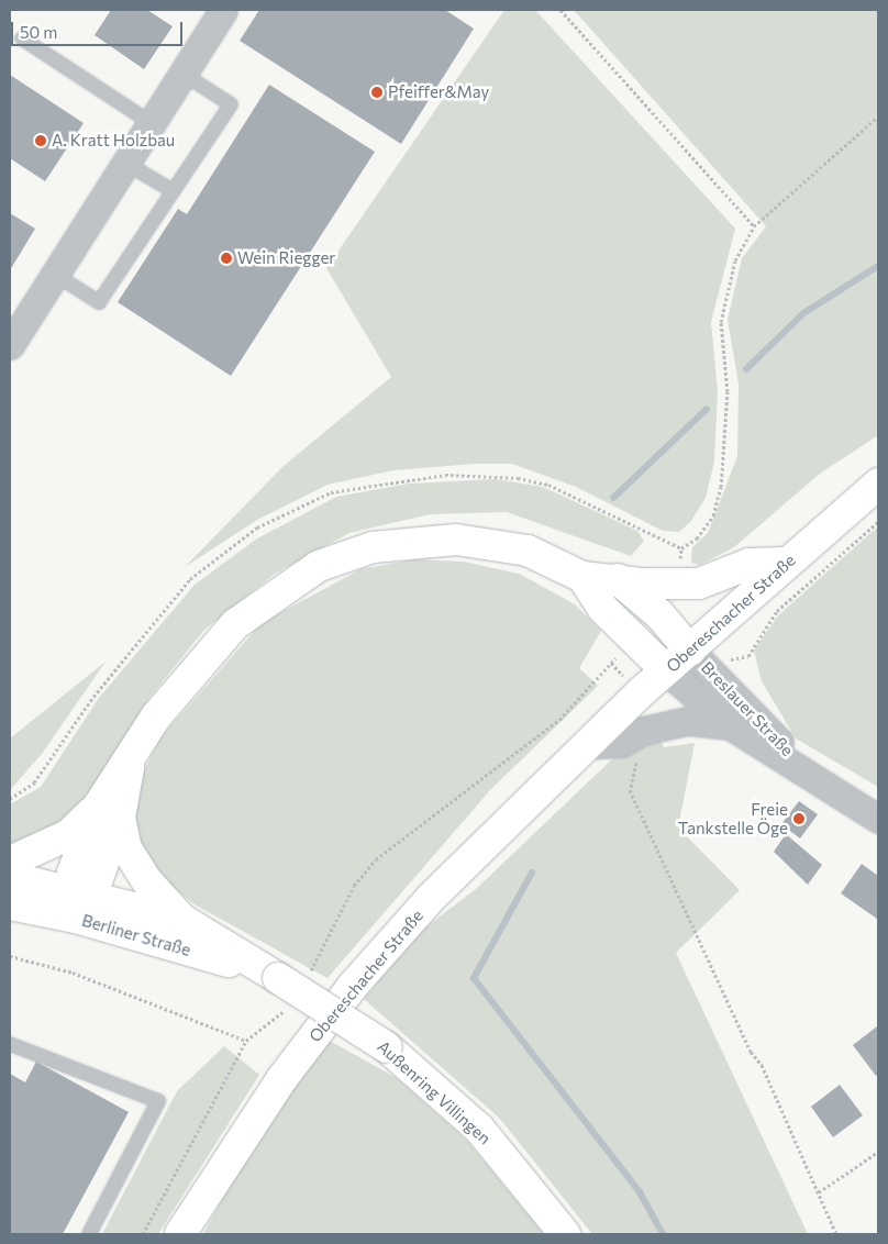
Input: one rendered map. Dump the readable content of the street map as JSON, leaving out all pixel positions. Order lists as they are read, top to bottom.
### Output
{
  "streets": {
    "street": [
      "Obereschacher Straße",
      "Breslauer Straße",
      "Berliner Straße",
      "Außenring Villingen"
    ]
  },
  "crossings": [
    ["Obereschacher Straße", "Breslauer Straße"],
    ["Obereschacher Straße", "Berliner Straße"],
    ["Berliner Straße", "Außenring Villingen"]
  ],
  "places": [
    "Pfeiffer&May",
    "A. Kratt Holzbau",
    "Wein Riegger",
    "Freie Tankstelle Öge"
  ],
  "scale_bar": "50 m"
}
